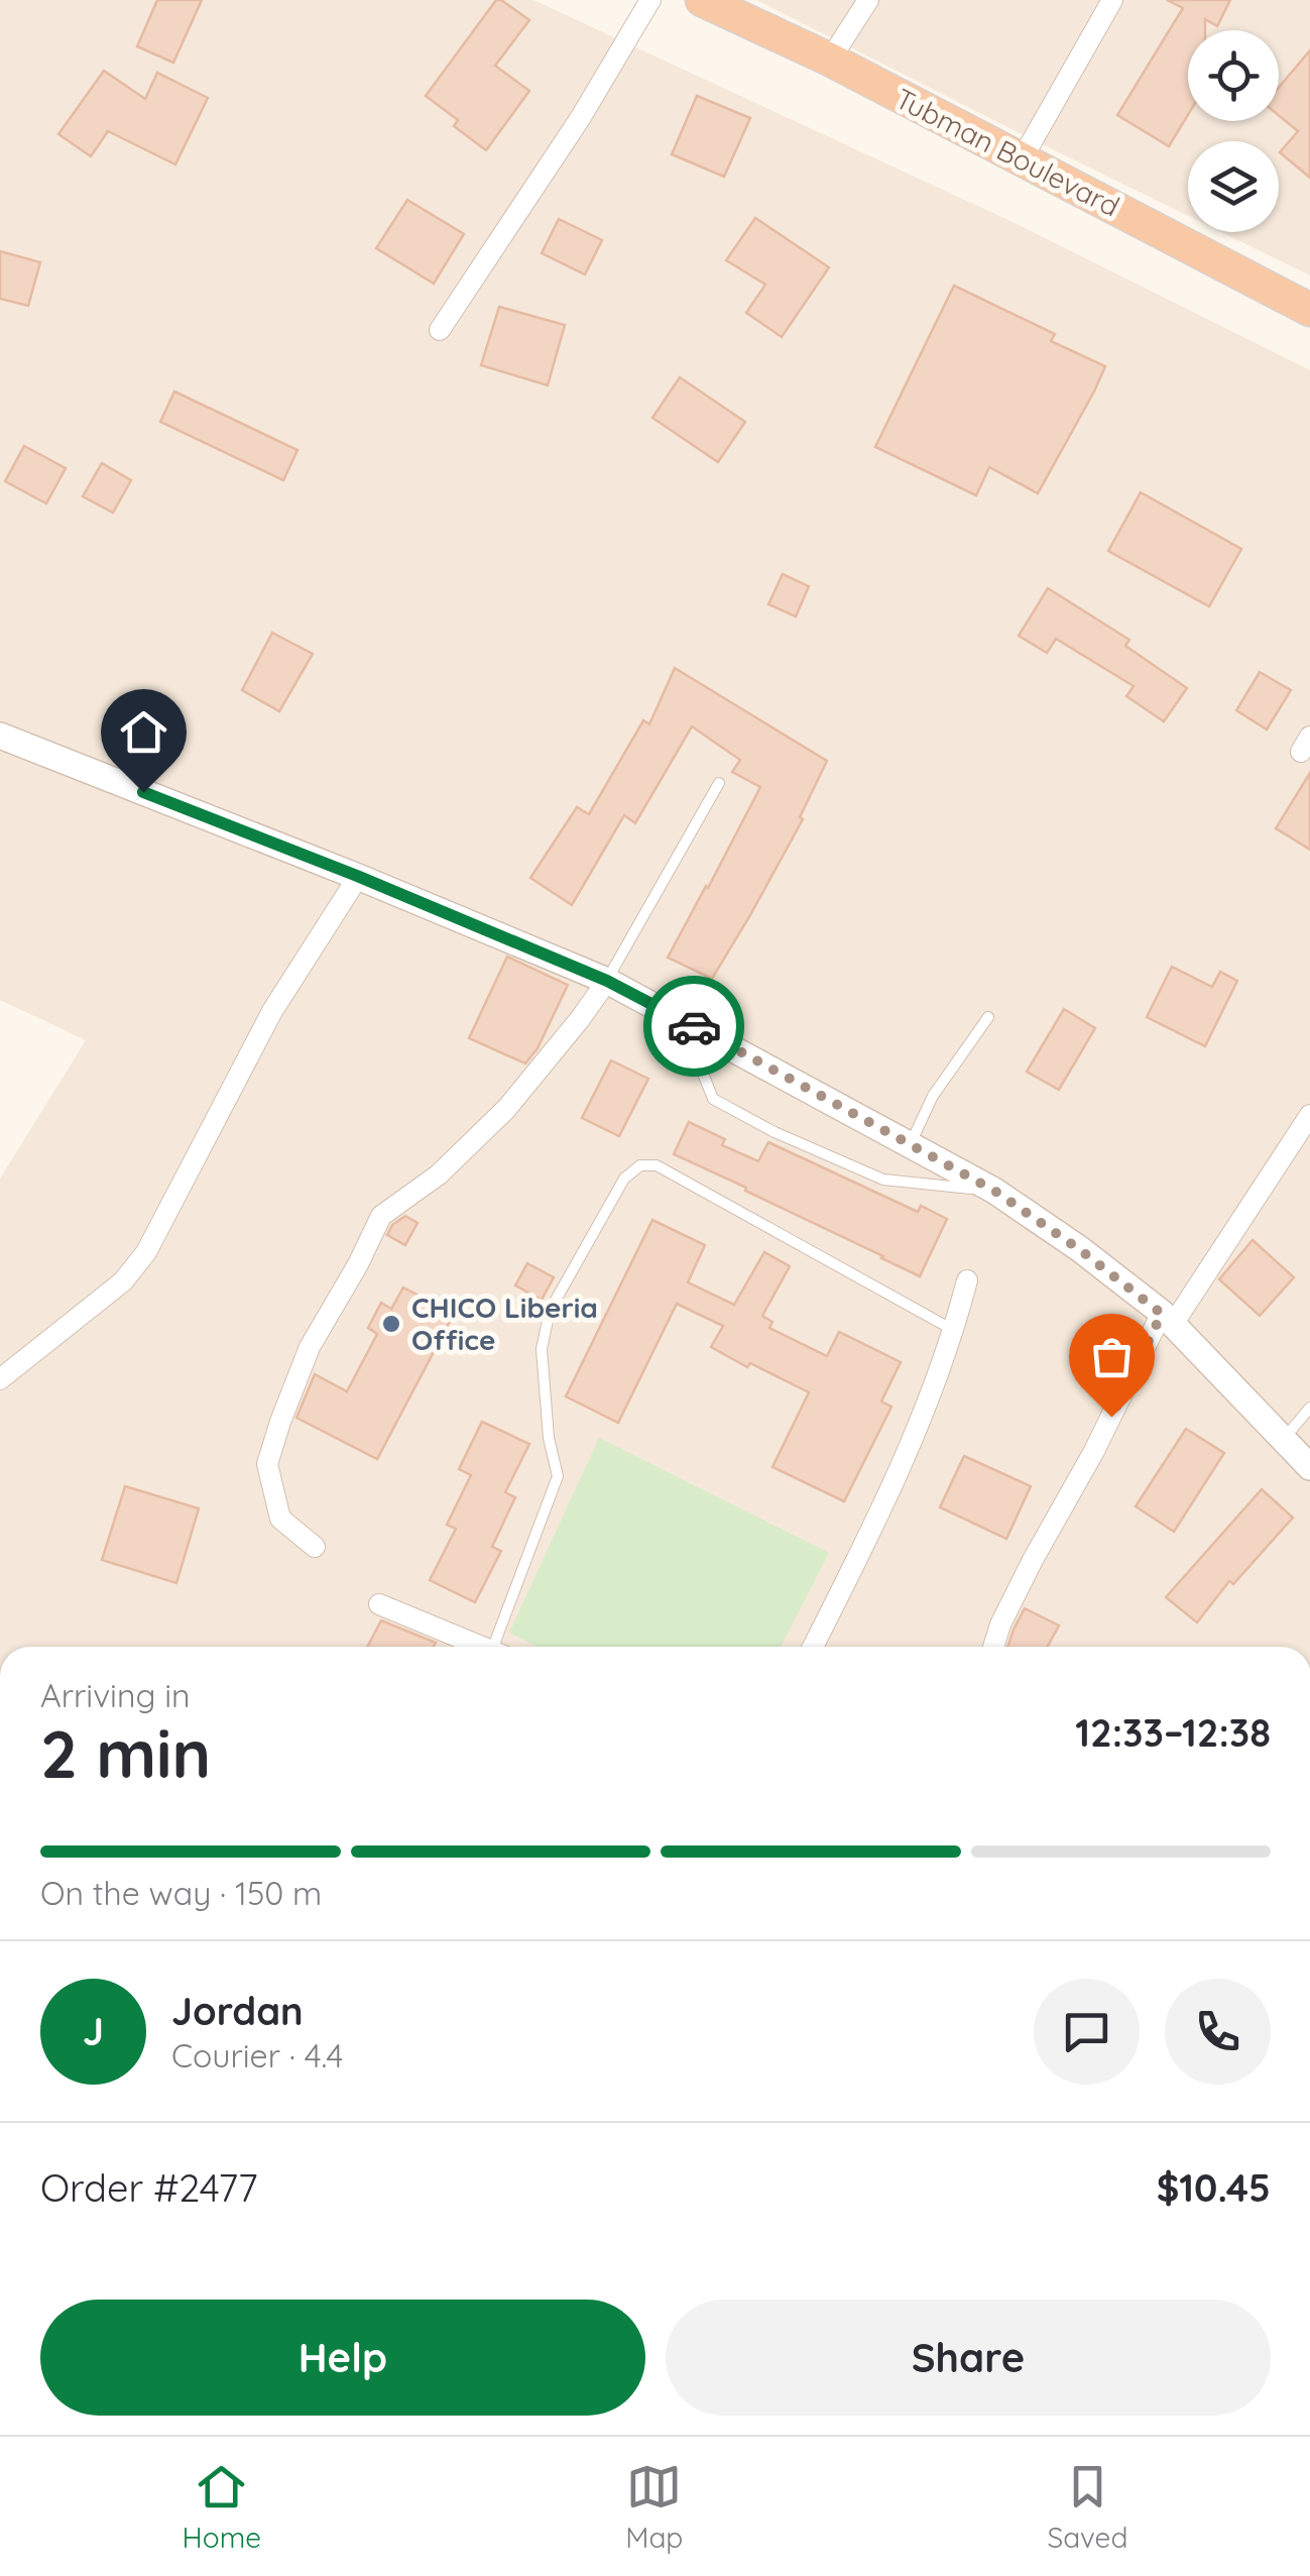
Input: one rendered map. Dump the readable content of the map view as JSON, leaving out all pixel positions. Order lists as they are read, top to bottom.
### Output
{
  "streets": {
    "highway": ["Tubman Boulevard"]
  },
  "places": ["CHICO Liberia Office"],
  "page": {
    "heading": ["2 min", "Arriving in", "12:33–12:38"],
    "panel": [
      "Jordan",
      "Courier · 4.4",
      "Order #2477",
      "$10.45"
    ],
    "bar": "On the way · 150 m",
    "round": "J",
    "buttons": ["Help", "Share"],
    "tabs": ["Home", "Map", "Saved"]
  }
}
